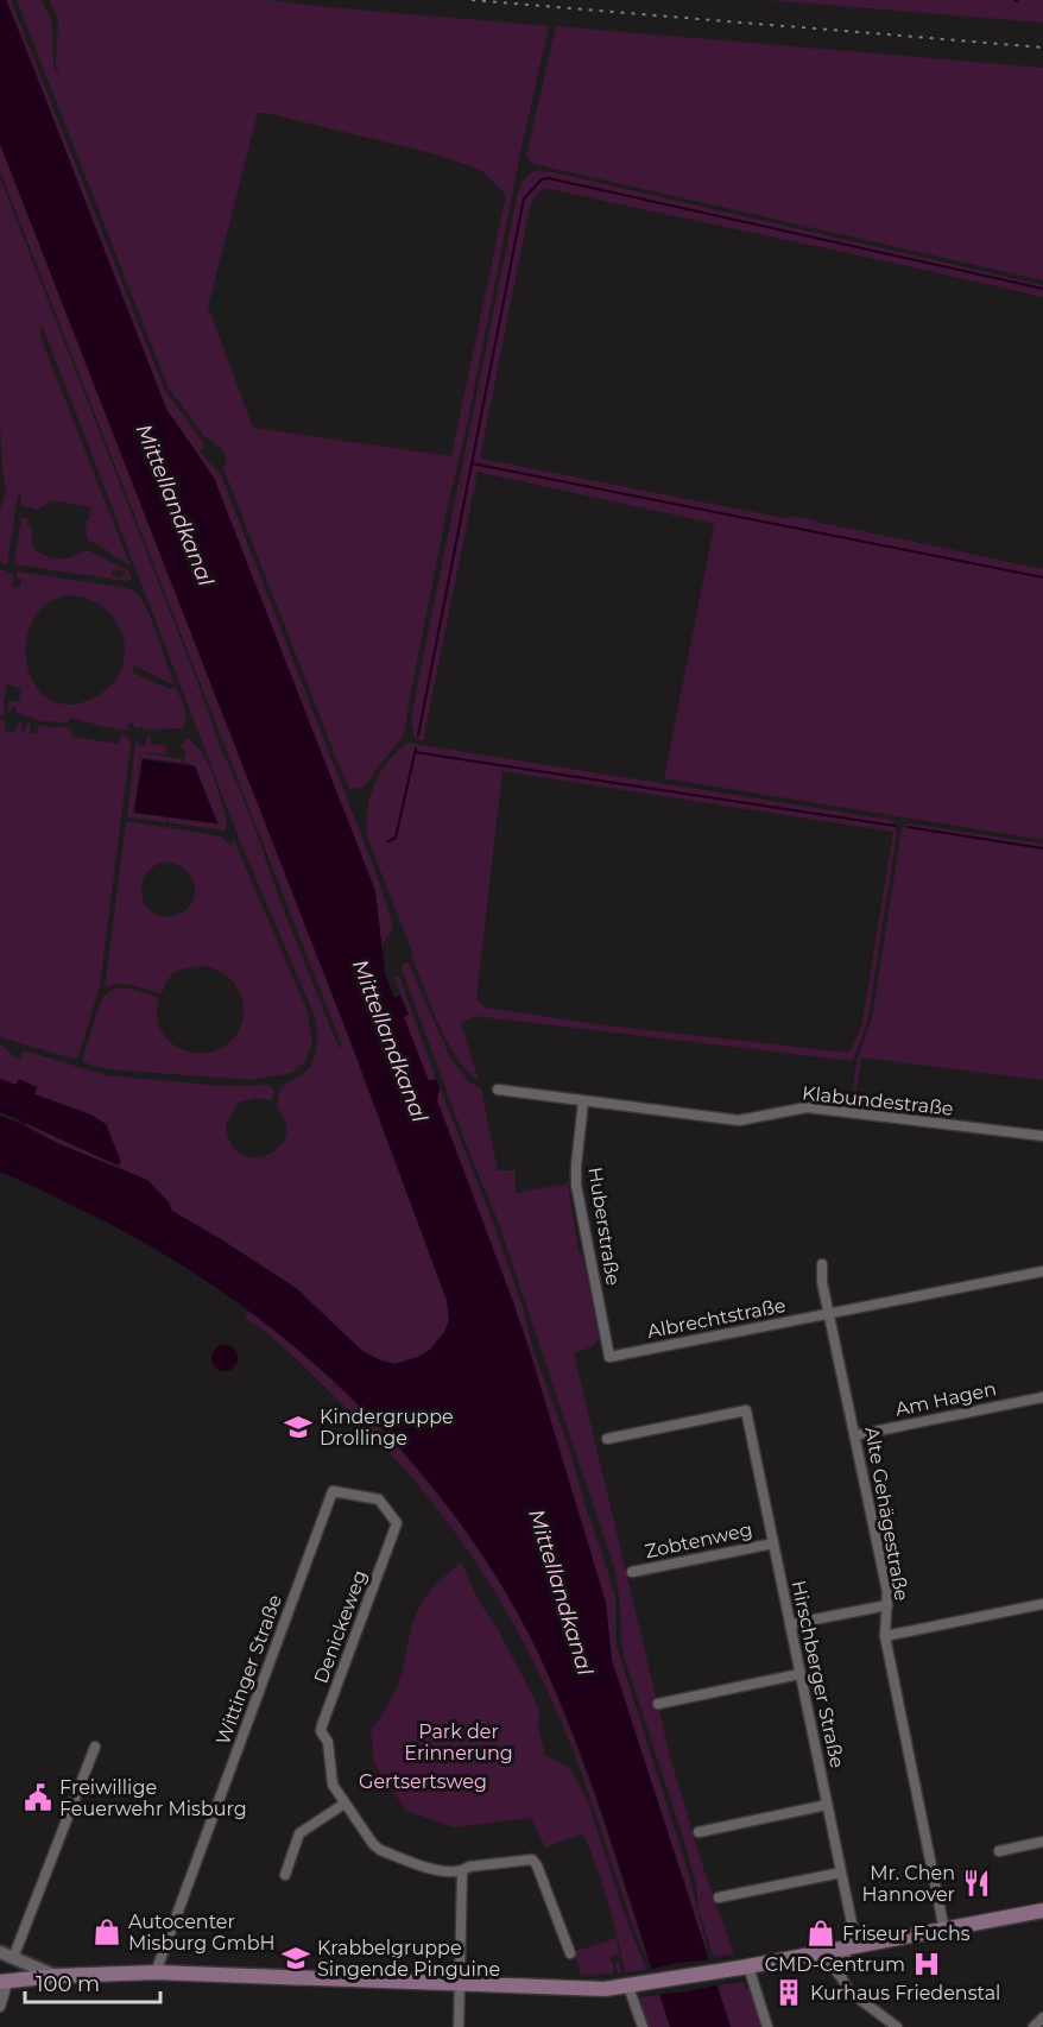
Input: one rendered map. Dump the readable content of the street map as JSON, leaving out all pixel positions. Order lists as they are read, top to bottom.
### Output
{
  "streets": {
    "street": [
      "Klabundestraße",
      "Huberstraße",
      "Albrechtstraße",
      "Am Hagen",
      "Alte Gehägestraße",
      "Zobtenweg",
      "Denickeweg",
      "Wittinger Straße",
      "Hirschberger Straße"
    ]
  },
  "crossings": [
    ["Klabundestraße", "Huberstraße"],
    ["Huberstraße", "Albrechtstraße"],
    ["Albrechtstraße", "Alte Gehägestraße"],
    ["Am Hagen", "Alte Gehägestraße"],
    ["Zobtenweg", "Hirschberger Straße"],
    ["Denickeweg", "Wittinger Straße"]
  ],
  "water": ["Mittellandkanal"],
  "parks": ["Park der Erinnerung", "Gertsertsweg"],
  "places": {
    "school or university": ["Kindergruppe Drollinge", "Krabbelgruppe Singende Pinguine"],
    "public building": ["Freiwillige Feuerwehr Misburg"],
    "restaurant": ["Mr. Chen Hannover"],
    "shop": ["Autocenter Misburg GmbH", "Friseur Fuchs"],
    "hospital": ["CMD-Centrum"],
    "building": ["Kurhaus Friedenstal"]
  },
  "scale_bar": "100 m"
}
